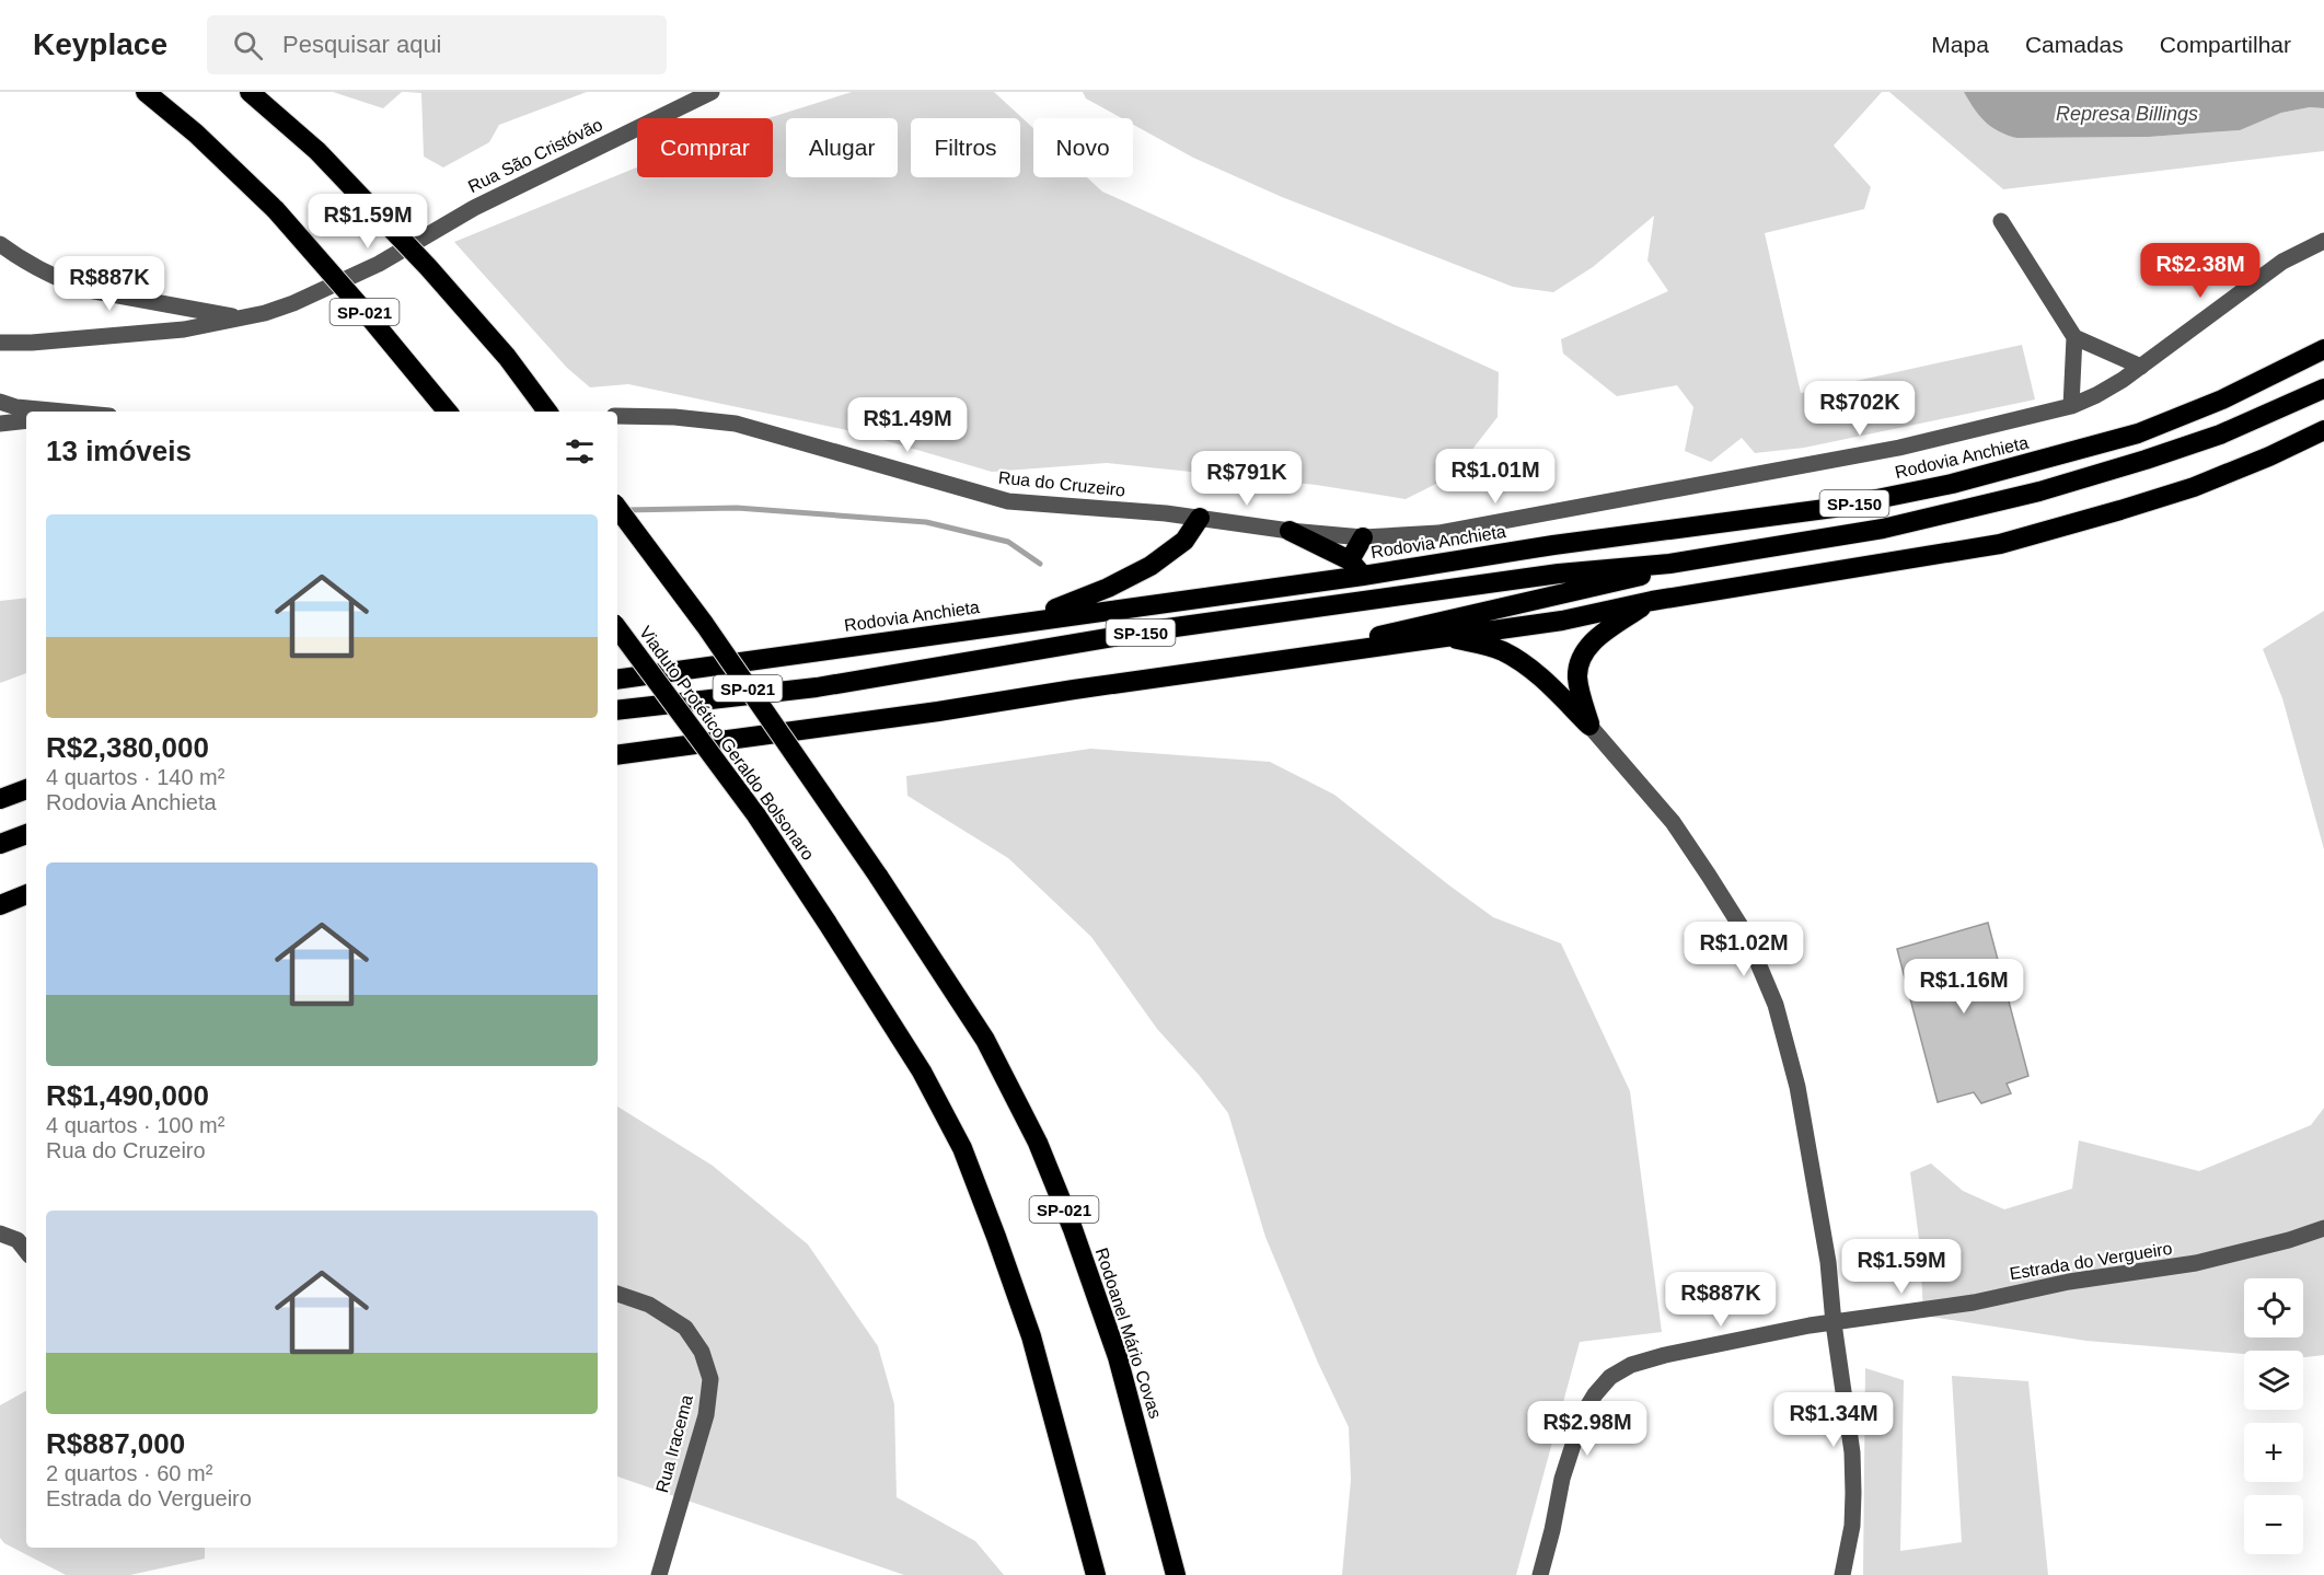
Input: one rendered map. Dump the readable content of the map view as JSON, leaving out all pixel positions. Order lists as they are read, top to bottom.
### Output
{
  "streets": {
    "highway": [
      "SP-021",
      "Rodovia Anchieta",
      "SP-150",
      "Viaduto Protético Geraldo Bolsonaro",
      "Rodoanel Mário Covas"
    ],
    "street": [
      "Rua São Cristóvão",
      "Rua do Cruzeiro",
      "Estrada do Vergueiro",
      "Rua Iracema"
    ]
  },
  "water": ["Represa Billings"],
  "page": {
    "header": "Keyplace",
    "search": "Pesquisar aqui",
    "nav": ["Mapa", "Camadas", "Compartilhar"],
    "chip": [
      "Comprar",
      "Alugar",
      "Filtros",
      "Novo"
    ],
    "price": [
      "R$1.59M",
      "R$2.38M",
      "R$887K",
      "R$702K",
      "R$1.49M",
      "R$1.01M",
      "R$791K",
      "R$1.02M",
      "R$1.16M",
      "R$1.59M",
      "R$887K",
      "R$1.34M",
      "R$2.98M"
    ],
    "heading": "13 imóveis",
    "list": [
      {
        "name": "R$2,380,000",
        "note": "4 quartos · 140 m² · Rodovia Anchieta"
      },
      {
        "name": "R$1,490,000",
        "note": "4 quartos · 100 m² · Rua do Cruzeiro"
      },
      {
        "name": "R$887,000",
        "note": "2 quartos · 60 m² · Estrada do Vergueiro"
      }
    ],
    "map_buttons": ["+", "−"]
  }
}
